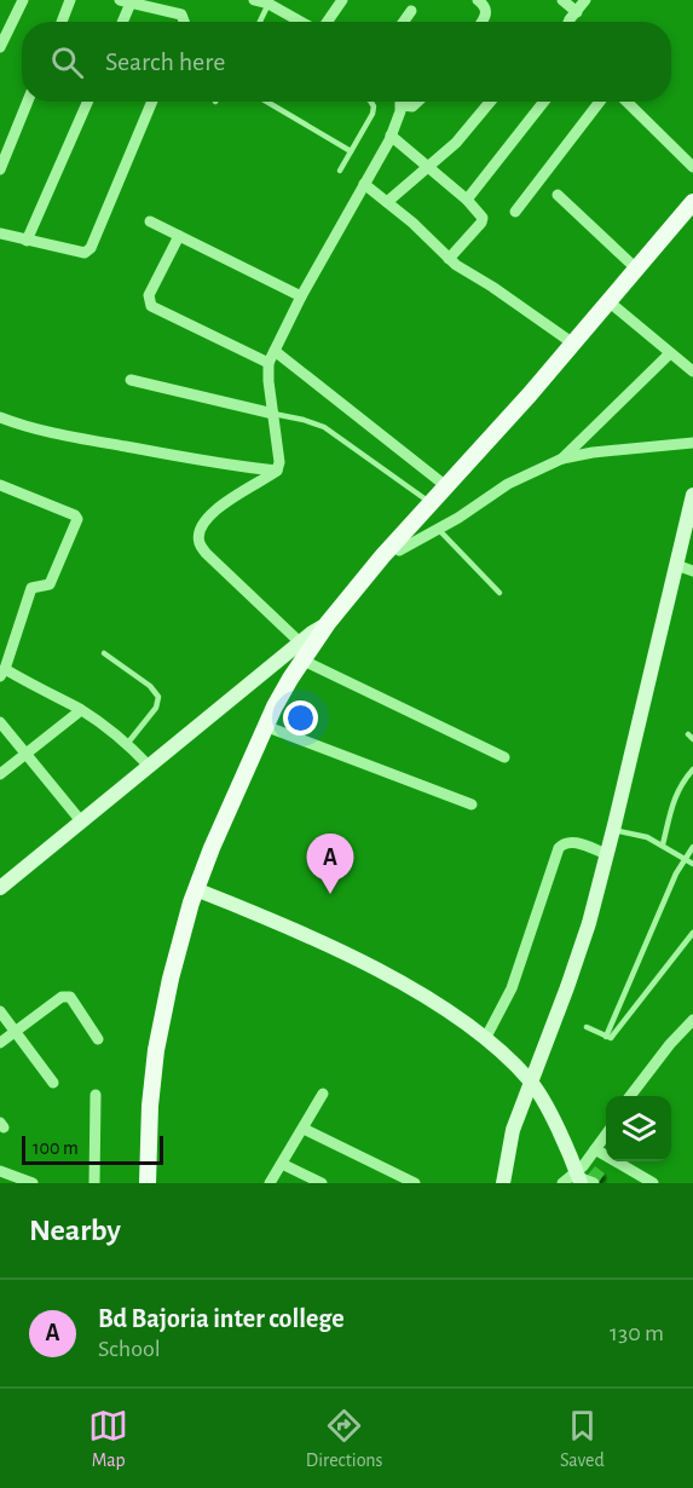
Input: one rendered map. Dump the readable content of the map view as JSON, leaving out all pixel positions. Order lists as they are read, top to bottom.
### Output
{
  "scale_bar": "100 m",
  "page": {
    "search": "Search here",
    "pins": "A",
    "scale": "100 m",
    "heading": "Nearby",
    "list": [
      {
        "mark": "A",
        "name": "Bd Bajoria inter college",
        "note": "School",
        "value": "130 m"
      }
    ],
    "nav": ["Map", "Directions", "Saved"]
  }
}
